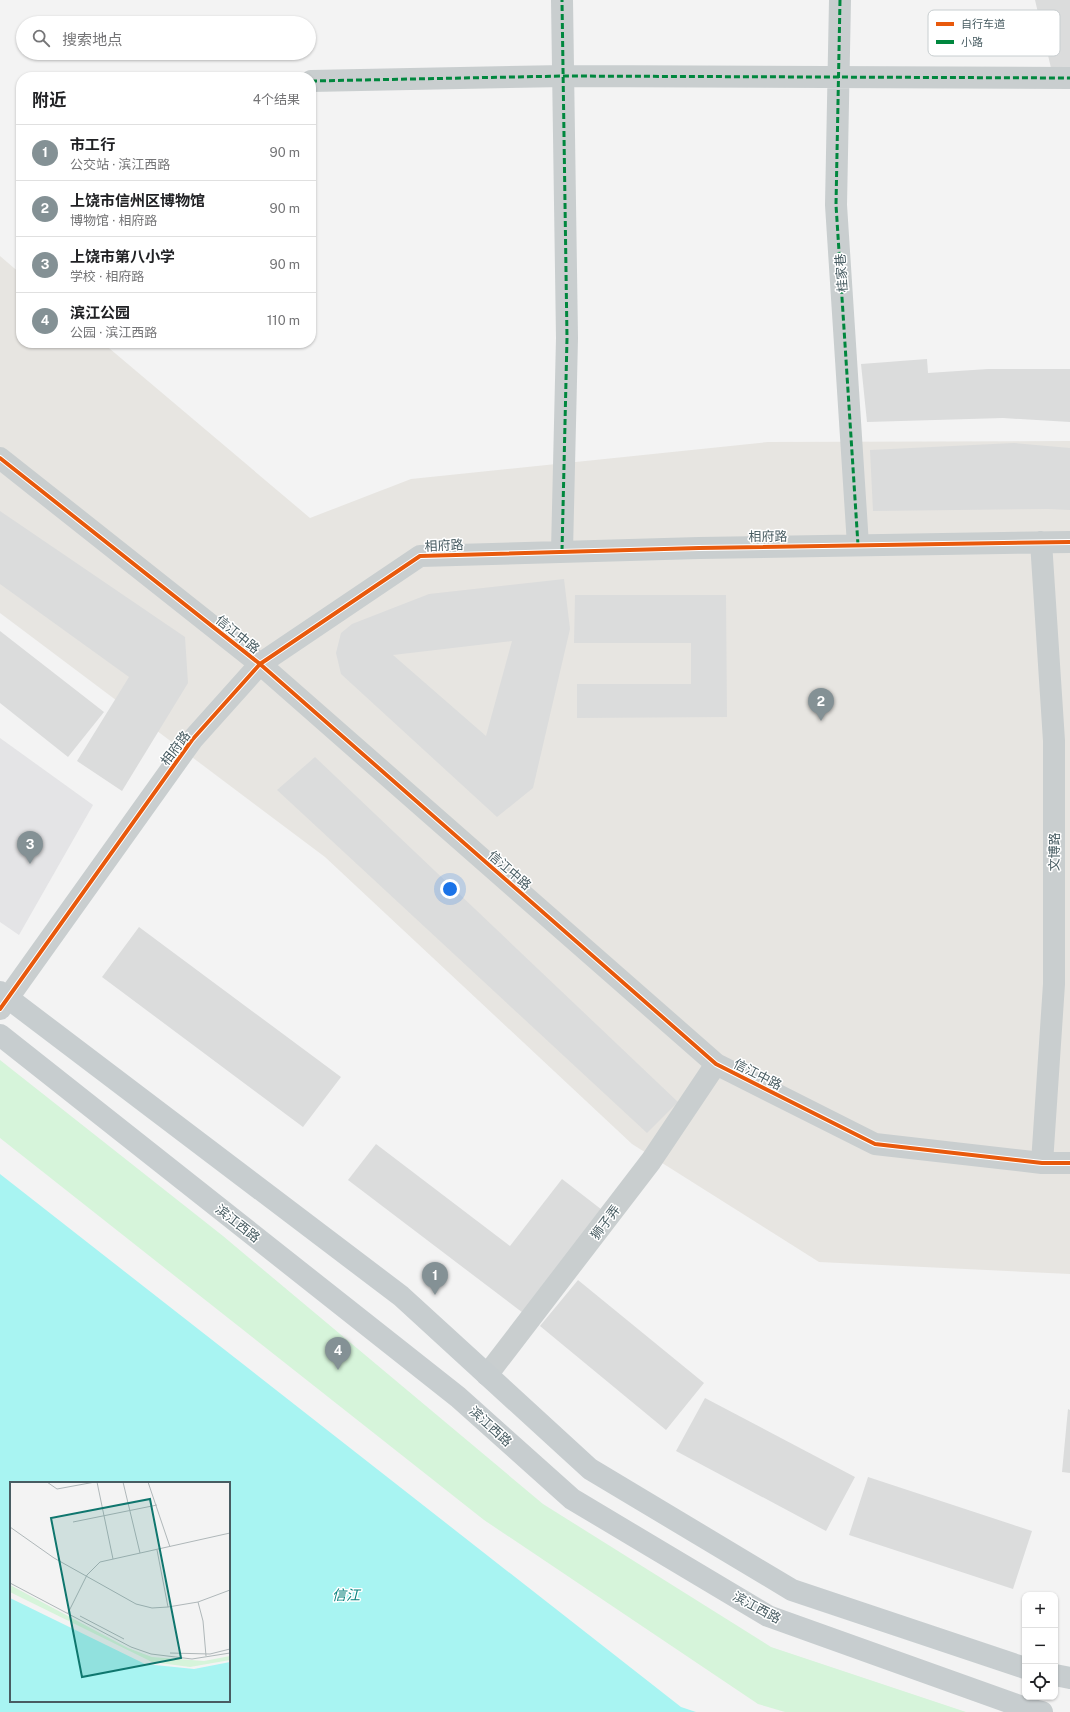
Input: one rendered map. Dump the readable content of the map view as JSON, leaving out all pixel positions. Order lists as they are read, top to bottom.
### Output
{
  "streets": {
    "main road": ["滨江西路"],
    "street": [
      "桂家巷",
      "相府路",
      "信江中路",
      "文博路",
      "狮子弄"
    ]
  },
  "crossings": [
    ["桂家巷", "相府路"],
    ["相府路", "信江中路"],
    ["相府路", "文博路"],
    ["信江中路", "文博路"],
    ["信江中路", "狮子弄"]
  ],
  "water": ["信江"],
  "legend": ["自行车道", "小路"],
  "page": {
    "search": "搜索地点",
    "heading": ["附近", "4个结果"],
    "list": [
      {
        "mark": "1",
        "name": "市工行",
        "note": "公交站 · 滨江西路",
        "value": "90 m"
      },
      {
        "mark": "2",
        "name": "上饶市信州区博物馆",
        "note": "博物馆 · 相府路",
        "value": "90 m"
      },
      {
        "mark": "3",
        "name": "上饶市第八小学",
        "note": "学校 · 相府路",
        "value": "90 m"
      },
      {
        "mark": "4",
        "name": "滨江公园",
        "note": "公园 · 滨江西路",
        "value": "110 m"
      }
    ],
    "pins": [
      "2",
      "3",
      "1",
      "4"
    ],
    "map_buttons": ["+", "−"]
  }
}
